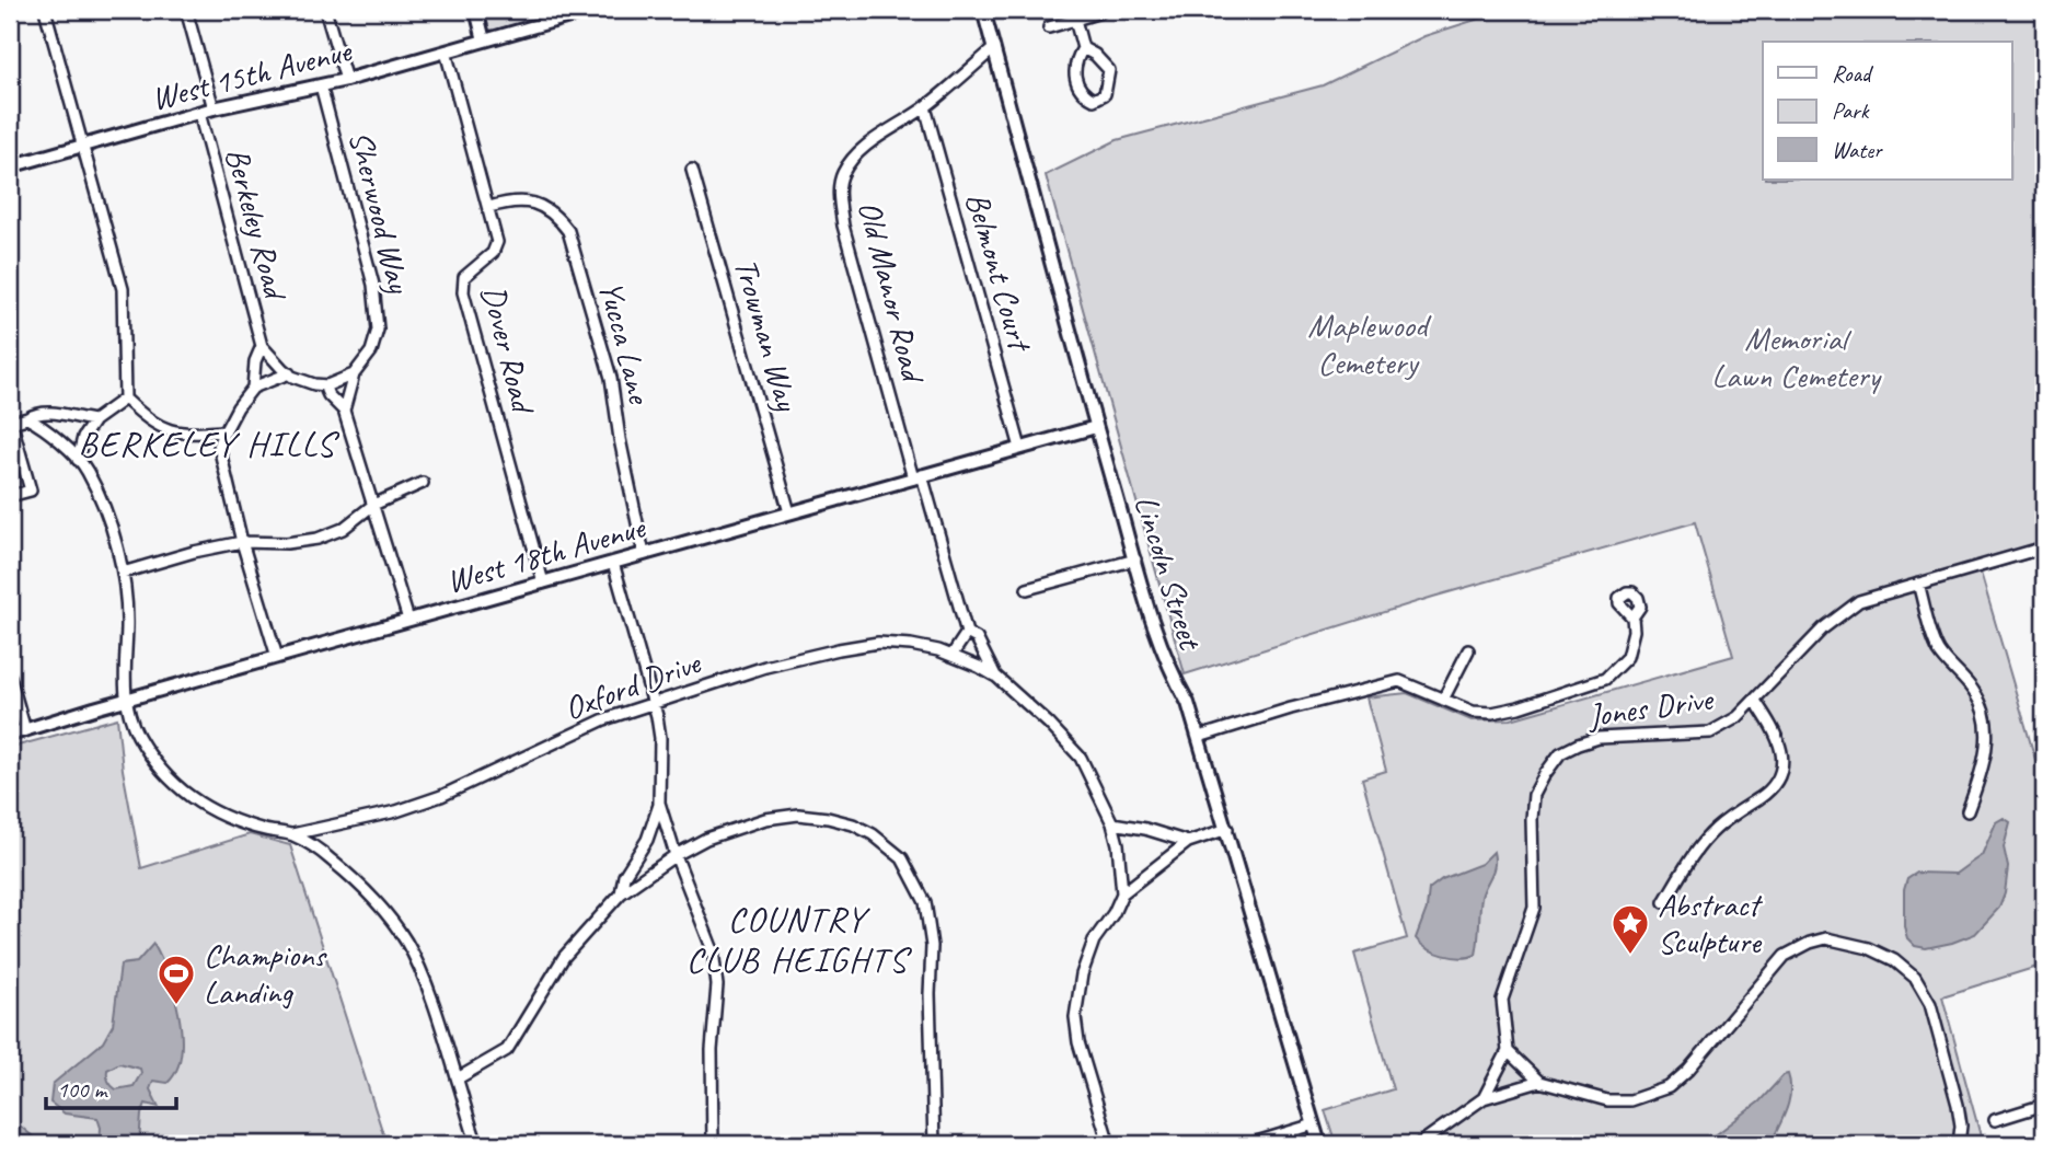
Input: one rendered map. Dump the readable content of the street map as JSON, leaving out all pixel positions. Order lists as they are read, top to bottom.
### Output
{
  "streets": {
    "street": [
      "West 15th Avenue",
      "Sherwood Way",
      "Berkeley Road",
      "Belmont Court",
      "Old Manor Road",
      "Trowman Way",
      "Yucca Lane",
      "Dover Road",
      "West 18th Avenue",
      "Lincoln Street",
      "Oxford Drive",
      "Jones Drive"
    ]
  },
  "crossings": [
    ["West 15th Avenue", "Sherwood Way"],
    ["West 15th Avenue", "Berkeley Road"],
    ["West 15th Avenue", "Dover Road"],
    ["Belmont Court", "Old Manor Road"],
    ["Belmont Court", "West 18th Avenue"],
    ["Old Manor Road", "West 18th Avenue"],
    ["Old Manor Road", "Lincoln Street"],
    ["Trowman Way", "West 18th Avenue"],
    ["Yucca Lane", "Dover Road"],
    ["Yucca Lane", "West 18th Avenue"],
    ["Dover Road", "West 18th Avenue"],
    ["West 18th Avenue", "Lincoln Street"]
  ],
  "districts": ["BERKELEY HILLS", "COUNTRY CLUB HEIGHTS"],
  "parks": ["Maplewood Cemetery", "Memorial Lawn Cemetery"],
  "places": {
    "place": ["Abstract Sculpture"],
    "sports": ["Champions Landing"]
  },
  "legend": ["Road", "Park", "Water"],
  "scale_bar": "100 m"
}
